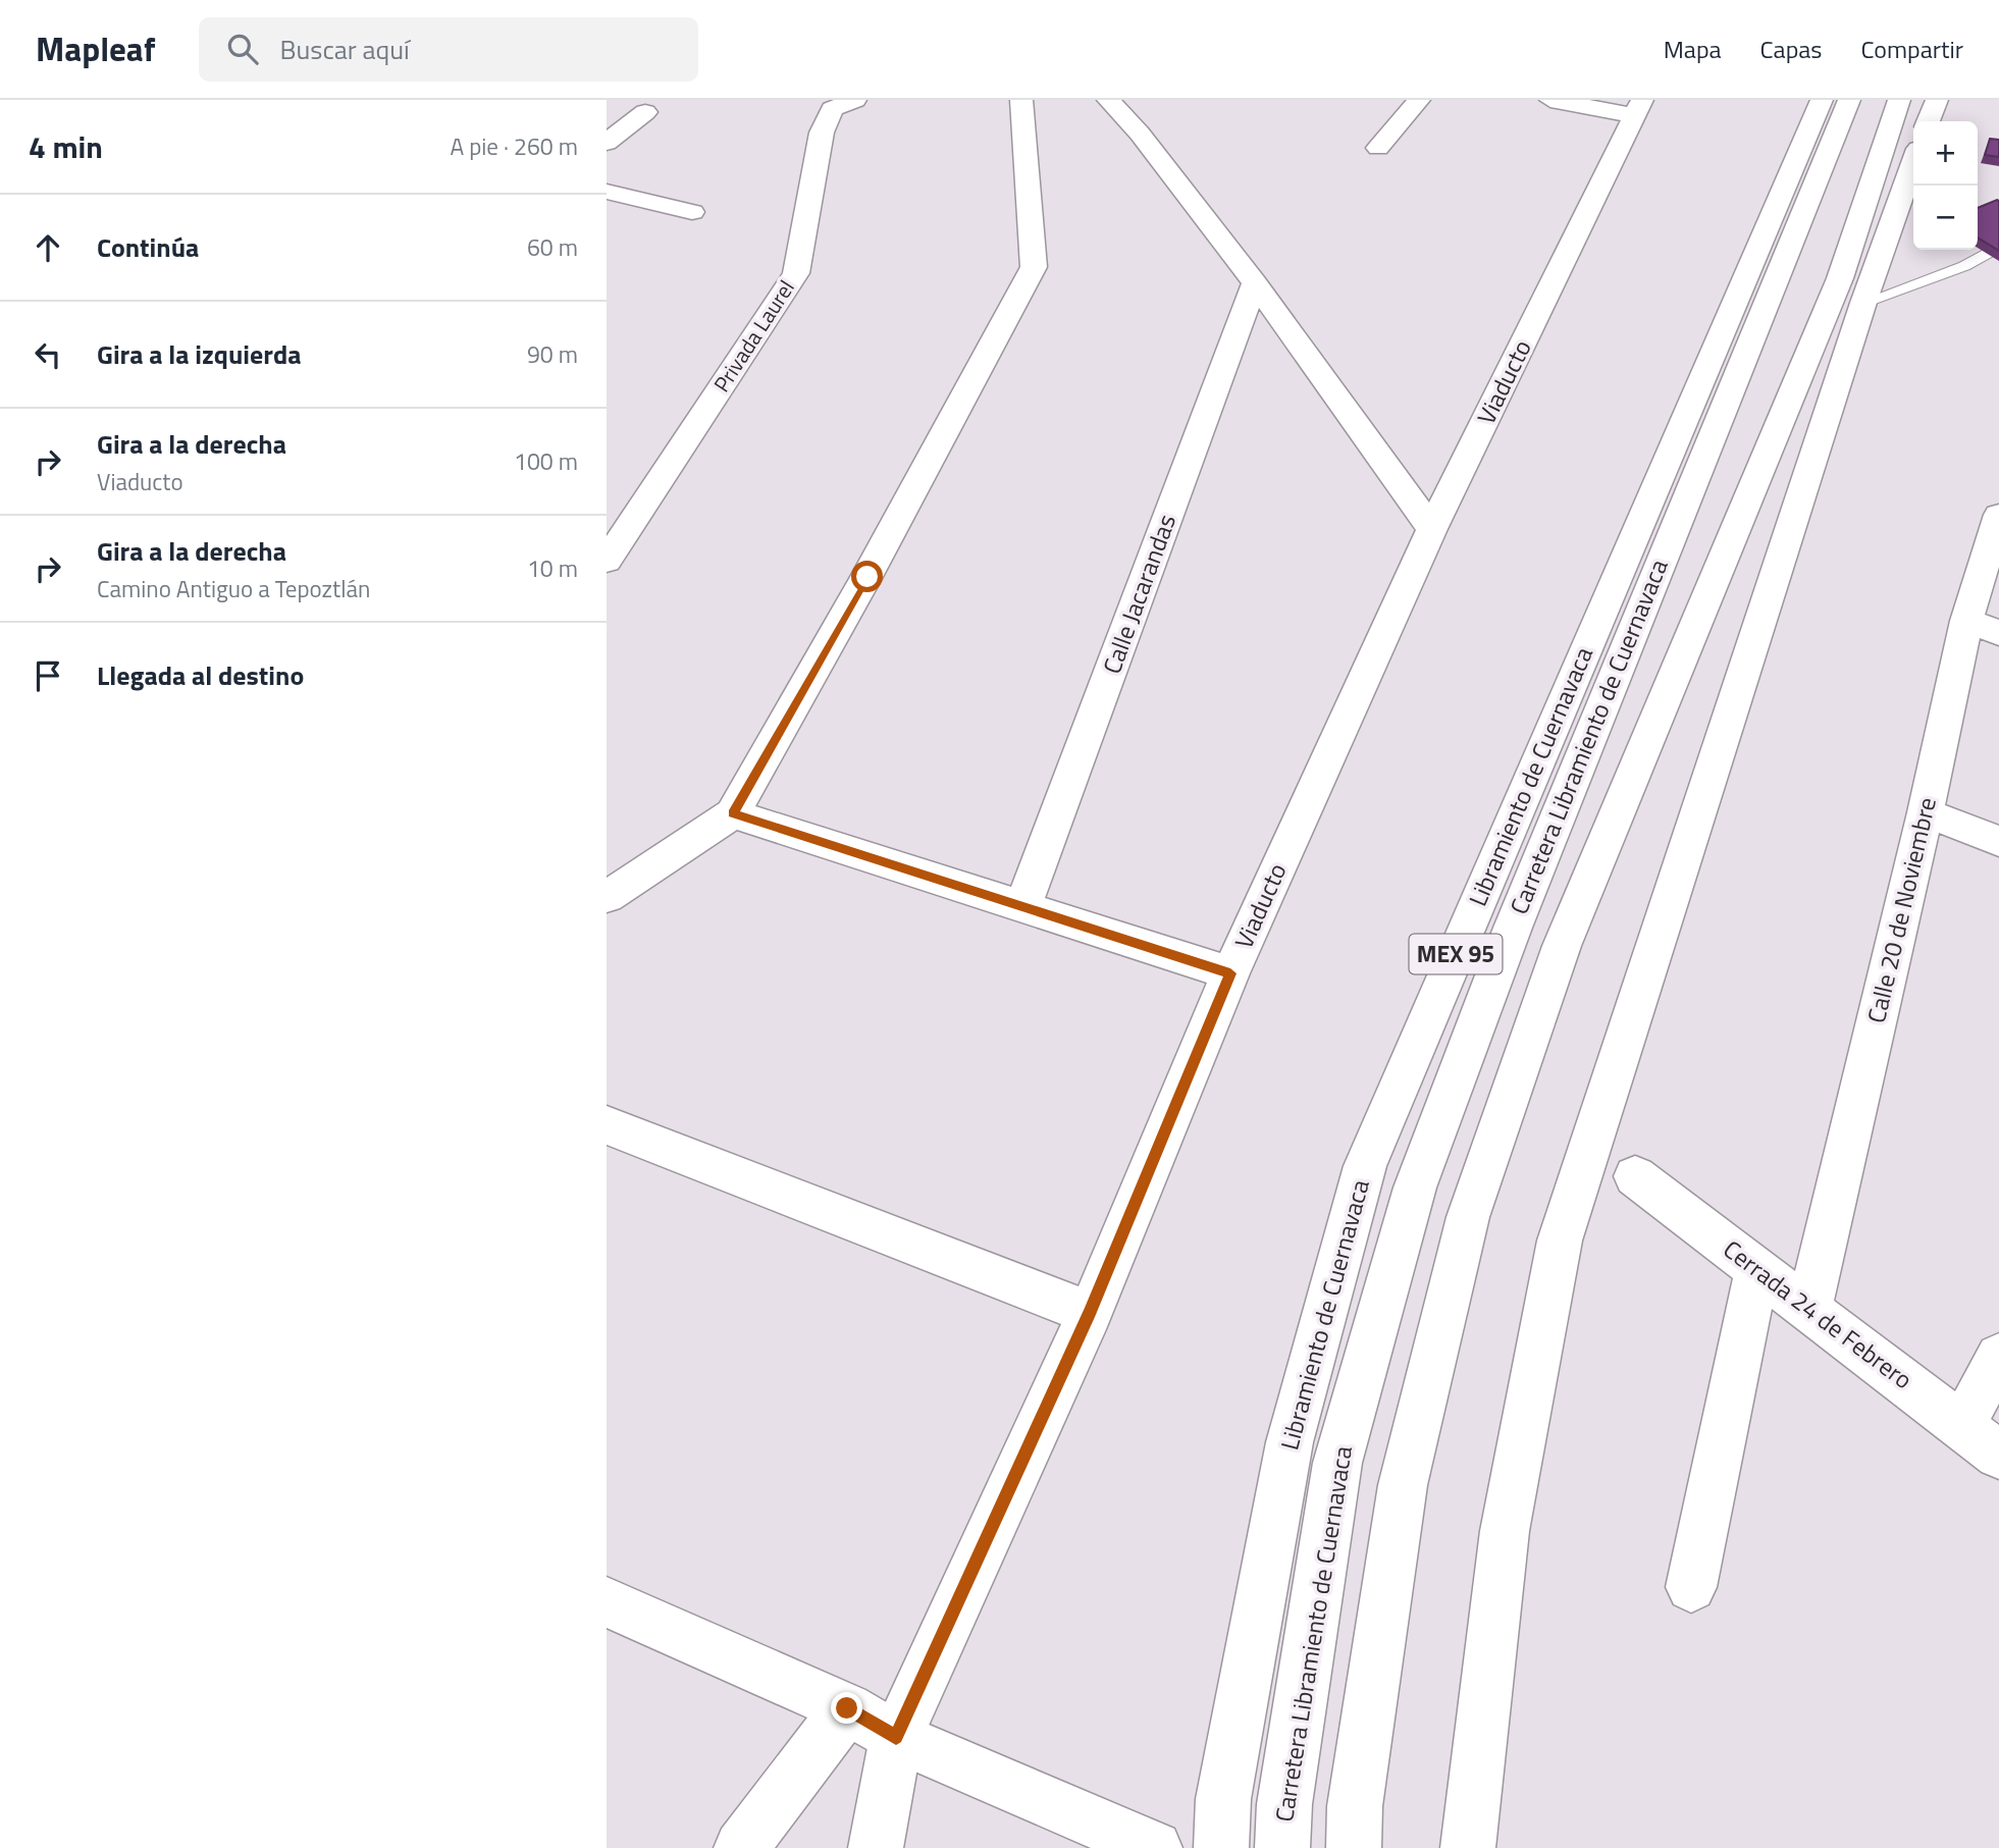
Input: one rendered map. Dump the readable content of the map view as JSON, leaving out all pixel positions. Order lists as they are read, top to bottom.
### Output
{
  "streets": {
    "main road": [
      "Privada Laurel",
      "Viaducto",
      "Calle Jacarandas",
      "Carretera Libramiento de Cuernavaca",
      "Libramiento de Cuernavaca",
      "Calle 20 de Noviembre",
      "MEX 95",
      "Cerrada 24 de Febrero"
    ]
  },
  "crossings": [
    ["Calle 20 de Noviembre", "Cerrada 24 de Febrero"]
  ],
  "page": {
    "header": "Mapleaf",
    "search": "Buscar aquí",
    "nav": ["Mapa", "Capas", "Compartir"],
    "heading": ["4 min", "A pie · 260 m"],
    "map_buttons": ["+", "−"],
    "list": [
      ["Continúa", "60 m"],
      ["Gira a la izquierda", "90 m"],
      ["Gira a la derecha", "Viaducto", "100 m"],
      ["Gira a la derecha", "Camino Antiguo a Tepoztlán", "10 m"],
      "Llegada al destino"
    ]
  }
}
